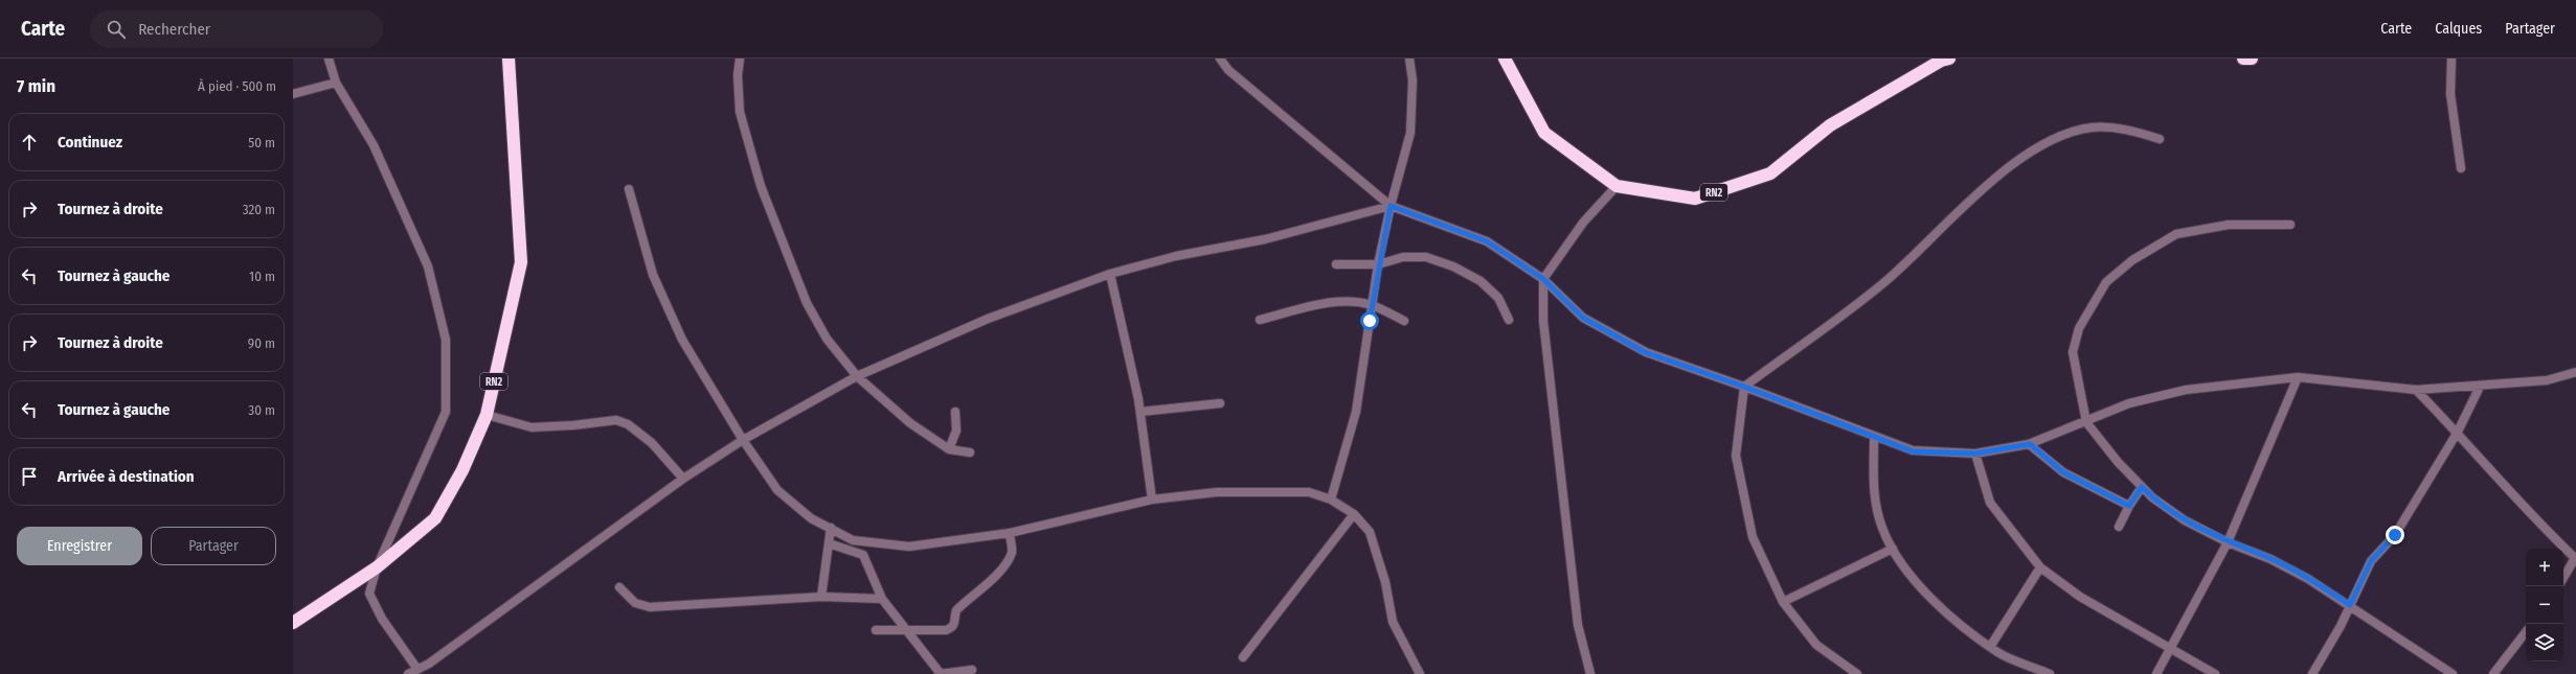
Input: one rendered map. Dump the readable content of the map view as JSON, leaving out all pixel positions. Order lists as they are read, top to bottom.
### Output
{
  "streets": {
    "highway": ["RN2"]
  },
  "page": {
    "header": "Carte",
    "search": "Rechercher",
    "nav": ["Carte", "Calques", "Partager"],
    "heading": ["7 min", "À pied · 500 m"],
    "list": [
      ["Continuez", "50 m"],
      ["Tournez à droite", "320 m"],
      ["Tournez à gauche", "10 m"],
      ["Tournez à droite", "90 m"],
      ["Tournez à gauche", "30 m"],
      "Arrivée à destination"
    ],
    "buttons": ["Enregistrer", "Partager"],
    "map_buttons": ["+", "−"]
  }
}
